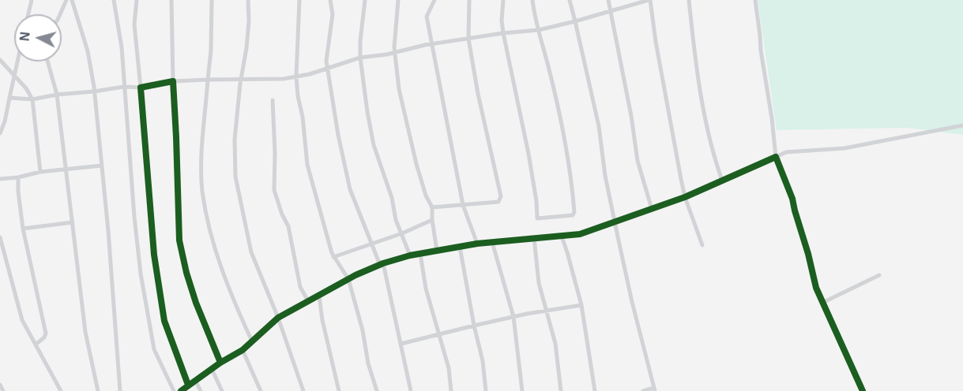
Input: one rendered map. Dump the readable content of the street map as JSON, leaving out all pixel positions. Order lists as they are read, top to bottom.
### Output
{
  "north": "left"
}
